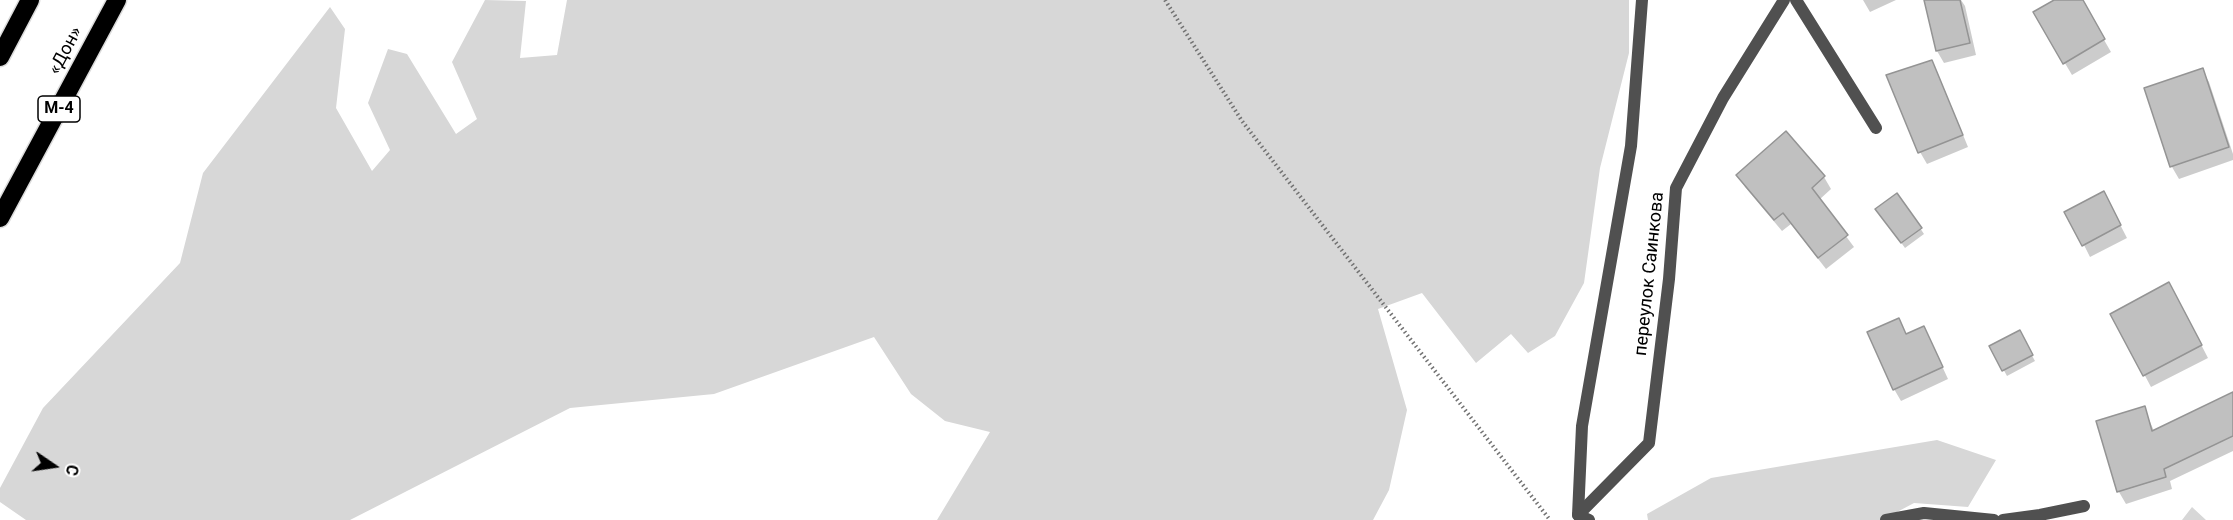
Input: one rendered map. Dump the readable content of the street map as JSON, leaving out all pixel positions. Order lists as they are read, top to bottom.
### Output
{
  "streets": {
    "highway": ["«Дон»", "М-4"],
    "street": ["переулок Саинкова"]
  },
  "north": "right"
}
